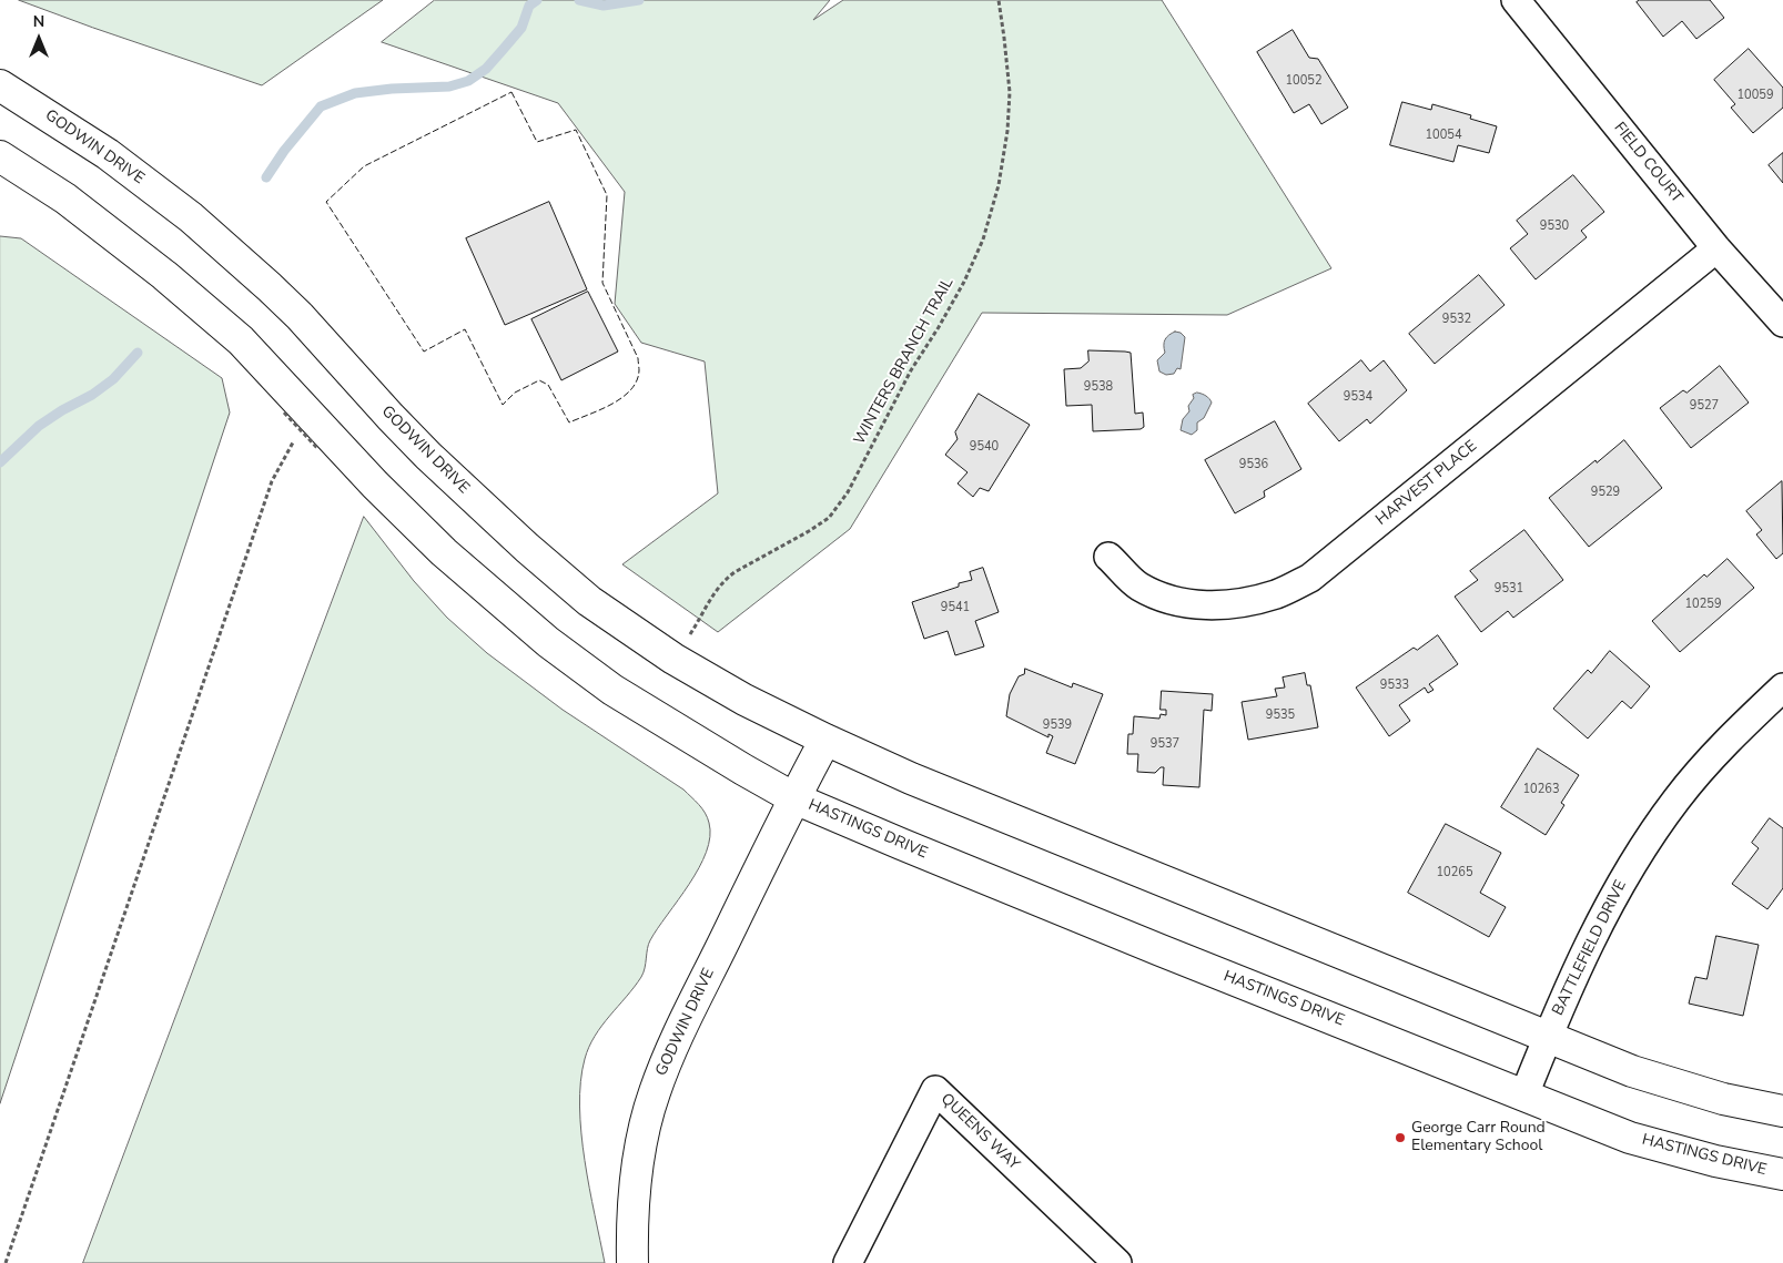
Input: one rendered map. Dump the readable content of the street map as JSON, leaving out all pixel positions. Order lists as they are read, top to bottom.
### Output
{
  "streets": {
    "street": [
      "GODWIN DRIVE",
      "FIELD COURT",
      "HARVEST PLACE",
      "HASTINGS DRIVE",
      "BATTLEFIELD DRIVE",
      "QUEENS WAY"
    ],
    "path": ["WINTERS BRANCH TRAIL"]
  },
  "crossings": [
    ["GODWIN DRIVE", "WINTERS BRANCH TRAIL"],
    ["GODWIN DRIVE", "HASTINGS DRIVE"],
    ["FIELD COURT", "HARVEST PLACE"],
    ["HASTINGS DRIVE", "BATTLEFIELD DRIVE"]
  ],
  "places": ["George Carr Round Elementary School"],
  "house_numbers": [
    "10052",
    "10059",
    "10054",
    "9530",
    "9532",
    "9538",
    "9534",
    "9527",
    "9540",
    "9536",
    "9529",
    "9531",
    "10259",
    "9541",
    "9533",
    "9535",
    "9539",
    "9537",
    "10263",
    "10265"
  ],
  "north": "top"
}
